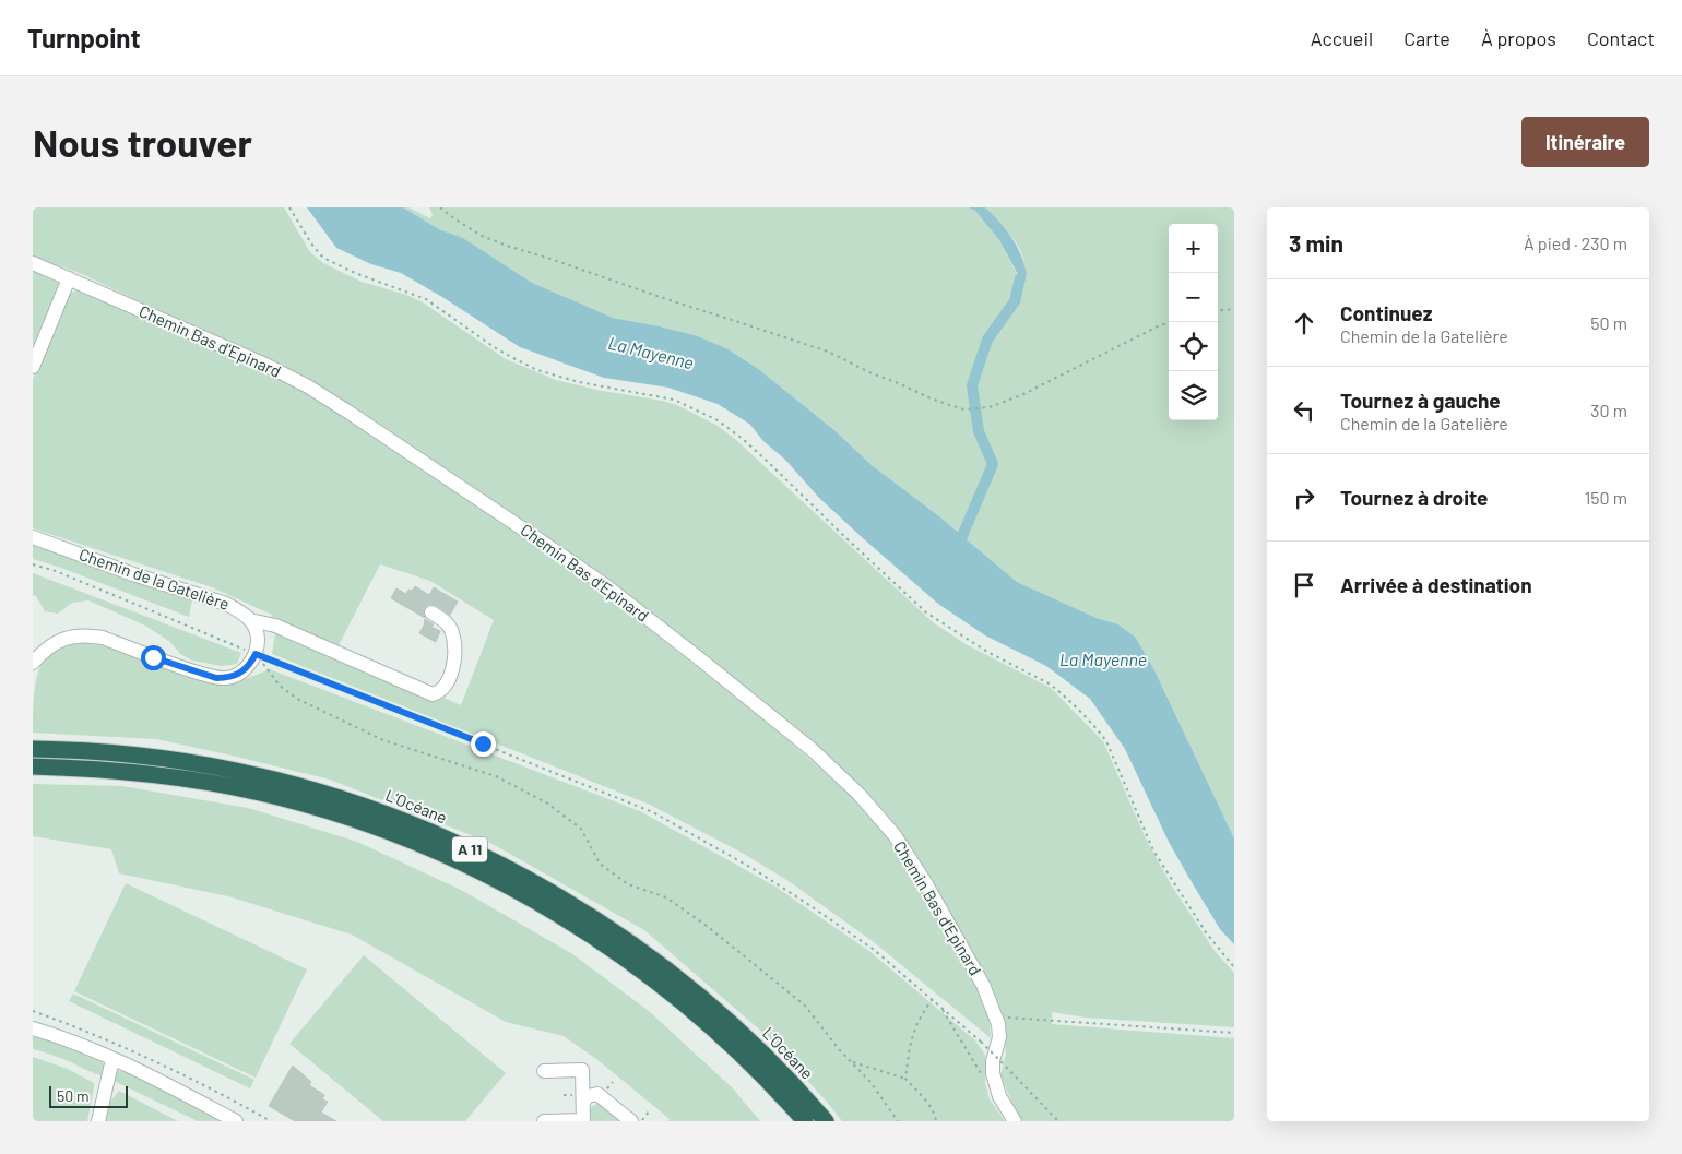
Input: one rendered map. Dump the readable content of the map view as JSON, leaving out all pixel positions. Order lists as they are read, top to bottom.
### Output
{
  "streets": {
    "highway": ["L’Océane", "A 11"],
    "street": ["Chemin Bas d'Epinard", "Chemin de la Gatelière"]
  },
  "water": ["La Mayenne"],
  "scale_bar": "50 m",
  "page": {
    "header": "Turnpoint",
    "nav": [
      "Accueil",
      "Carte",
      "À propos",
      "Contact"
    ],
    "buttons": "Itinéraire",
    "title": "Nous trouver",
    "heading": ["3 min", "À pied · 230 m"],
    "map_buttons": ["+", "−"],
    "list": [
      ["Continuez", "Chemin de la Gatelière", "50 m"],
      ["Tournez à gauche", "Chemin de la Gatelière", "30 m"],
      ["Tournez à droite", "150 m"],
      "Arrivée à destination"
    ],
    "scale": "50 m"
  }
}
